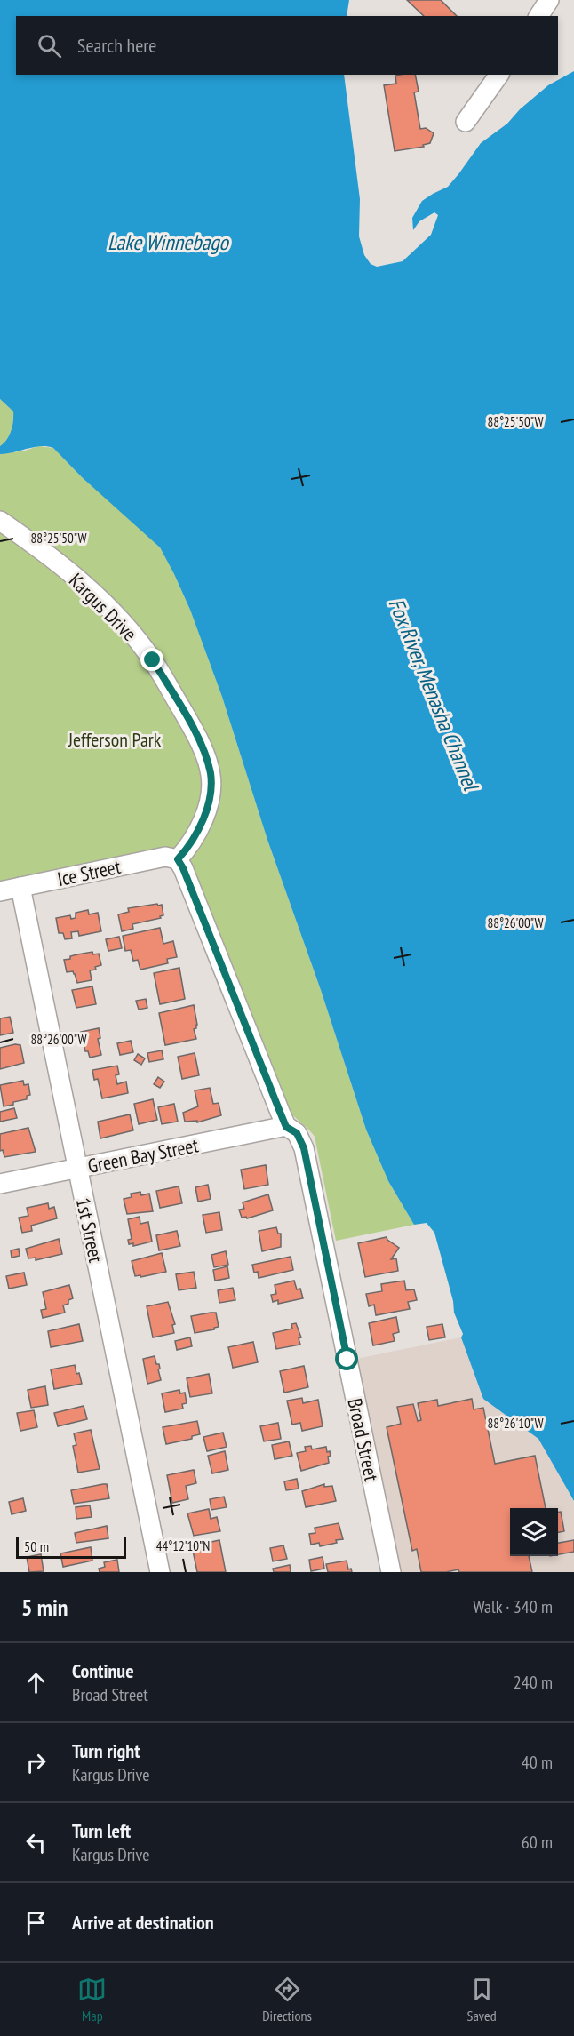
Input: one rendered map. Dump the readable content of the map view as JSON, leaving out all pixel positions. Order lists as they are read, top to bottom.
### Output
{
  "streets": {
    "street": [
      "Kargus Drive",
      "Ice Street",
      "Green Bay Street",
      "1st Street",
      "Broad Street"
    ]
  },
  "crossings": [
    ["Kargus Drive", "Ice Street"],
    ["Kargus Drive", "Broad Street"],
    ["Ice Street", "1st Street"],
    ["Ice Street", "Broad Street"],
    ["Green Bay Street", "1st Street"],
    ["Green Bay Street", "Broad Street"]
  ],
  "water": ["Lake Winnebago", "Fox River, Menasha Channel"],
  "parks": ["Jefferson Park"],
  "scale_bar": "50 m",
  "page": {
    "search": "Search here",
    "scale": "50 m",
    "heading": ["5 min", "Walk · 340 m"],
    "list": [
      ["Continue", "Broad Street", "240 m"],
      ["Turn right", "Kargus Drive", "40 m"],
      ["Turn left", "Kargus Drive", "60 m"],
      "Arrive at destination"
    ],
    "nav": ["Map", "Directions", "Saved"]
  },
  "coordinates": [
    "88°25'50\"W",
    "88°26'00\"W",
    "88°26'10\"W",
    "44°12'10\"N"
  ]
}
